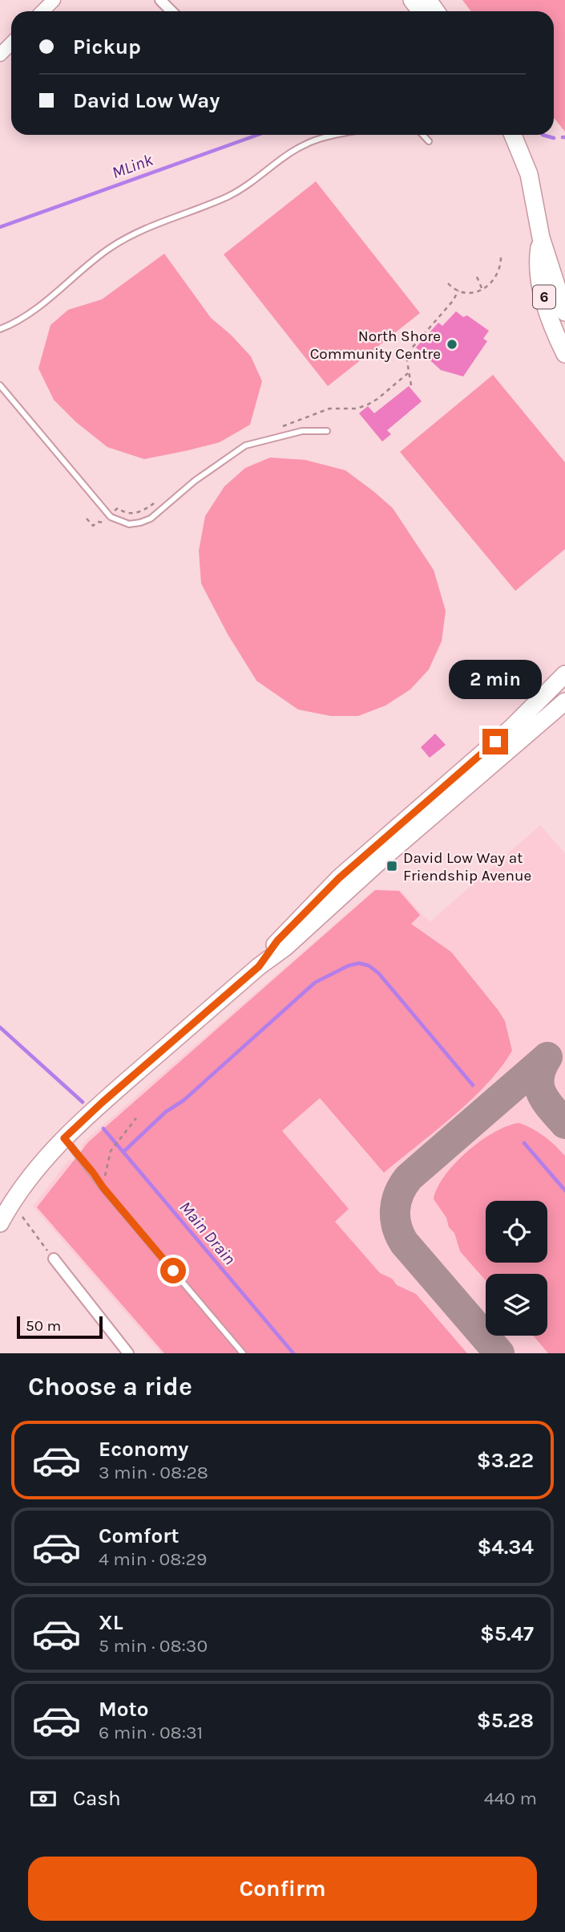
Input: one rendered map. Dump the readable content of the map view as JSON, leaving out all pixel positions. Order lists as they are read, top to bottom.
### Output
{
  "streets": {
    "main road": ["6"]
  },
  "water": ["MLink", "Main Drain"],
  "places": {
    "other": ["North Shore Community Centre"],
    "transit": ["David Low Way at Friendship Avenue"]
  },
  "scale_bar": "50 m",
  "page": {
    "banner": ["Pickup", "David Low Way"],
    "bubble": "2 min",
    "scale": "50 m",
    "heading": "Choose a ride",
    "list": [
      {
        "name": "Economy",
        "note": "3 min · 08:28",
        "value": "$3.22"
      },
      {
        "name": "Comfort",
        "note": "4 min · 08:29",
        "value": "$4.34"
      },
      {
        "name": "XL",
        "note": "5 min · 08:30",
        "value": "$5.47"
      },
      {
        "name": "Moto",
        "note": "6 min · 08:31",
        "value": "$5.28"
      }
    ],
    "pay": ["Cash", "440 m"],
    "buttons": "Confirm"
  }
}
